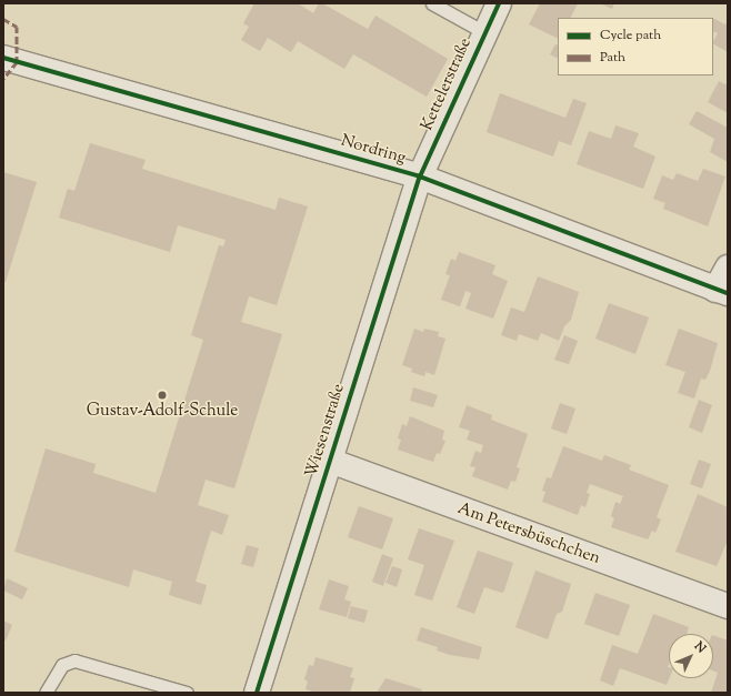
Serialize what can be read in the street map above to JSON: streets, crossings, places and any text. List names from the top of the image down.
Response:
{
  "streets": {
    "street": [
      "Kettelerstraße",
      "Nordring",
      "Wiesenstraße",
      "Am Petersbüschchen"
    ]
  },
  "crossings": [
    ["Kettelerstraße", "Nordring"],
    ["Kettelerstraße", "Wiesenstraße"],
    ["Nordring", "Wiesenstraße"],
    ["Wiesenstraße", "Am Petersbüschchen"]
  ],
  "places": ["Gustav-Adolf-Schule"],
  "legend": ["Cycle path", "Path"],
  "north": "top right"
}
